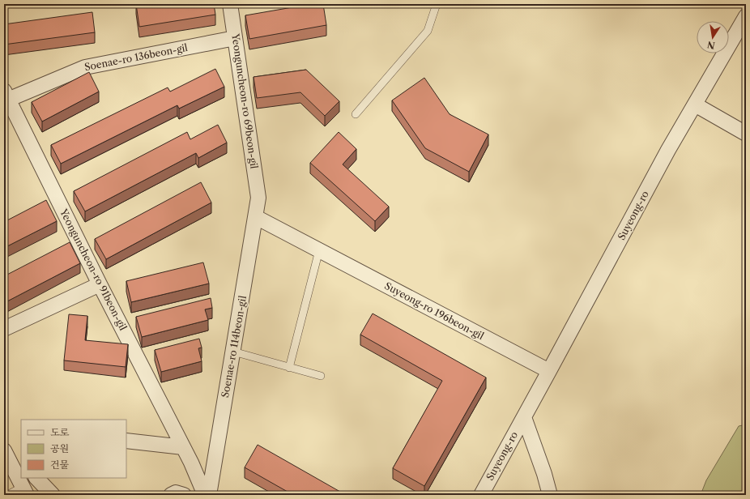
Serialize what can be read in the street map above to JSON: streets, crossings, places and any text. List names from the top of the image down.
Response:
{
  "streets": {
    "street": [
      "Soenae-ro 136beon-gil",
      "Yeonguncheon-ro 69beon-gil",
      "Suyeong-ro",
      "Yeonguncheon-ro 91beon-gil",
      "Suyeong-ro 196beon-gil",
      "Soenae-ro 114beon-gil"
    ]
  },
  "crossings": [
    ["Soenae-ro 136beon-gil", "Yeonguncheon-ro 69beon-gil"],
    ["Soenae-ro 136beon-gil", "Yeonguncheon-ro 91beon-gil"],
    ["Yeonguncheon-ro 69beon-gil", "Soenae-ro 114beon-gil"],
    ["Suyeong-ro", "Suyeong-ro 196beon-gil"],
    ["Suyeong-ro 196beon-gil", "Soenae-ro 114beon-gil"]
  ],
  "legend": ["도로", "공원", "건물"],
  "north": "bottom"
}
